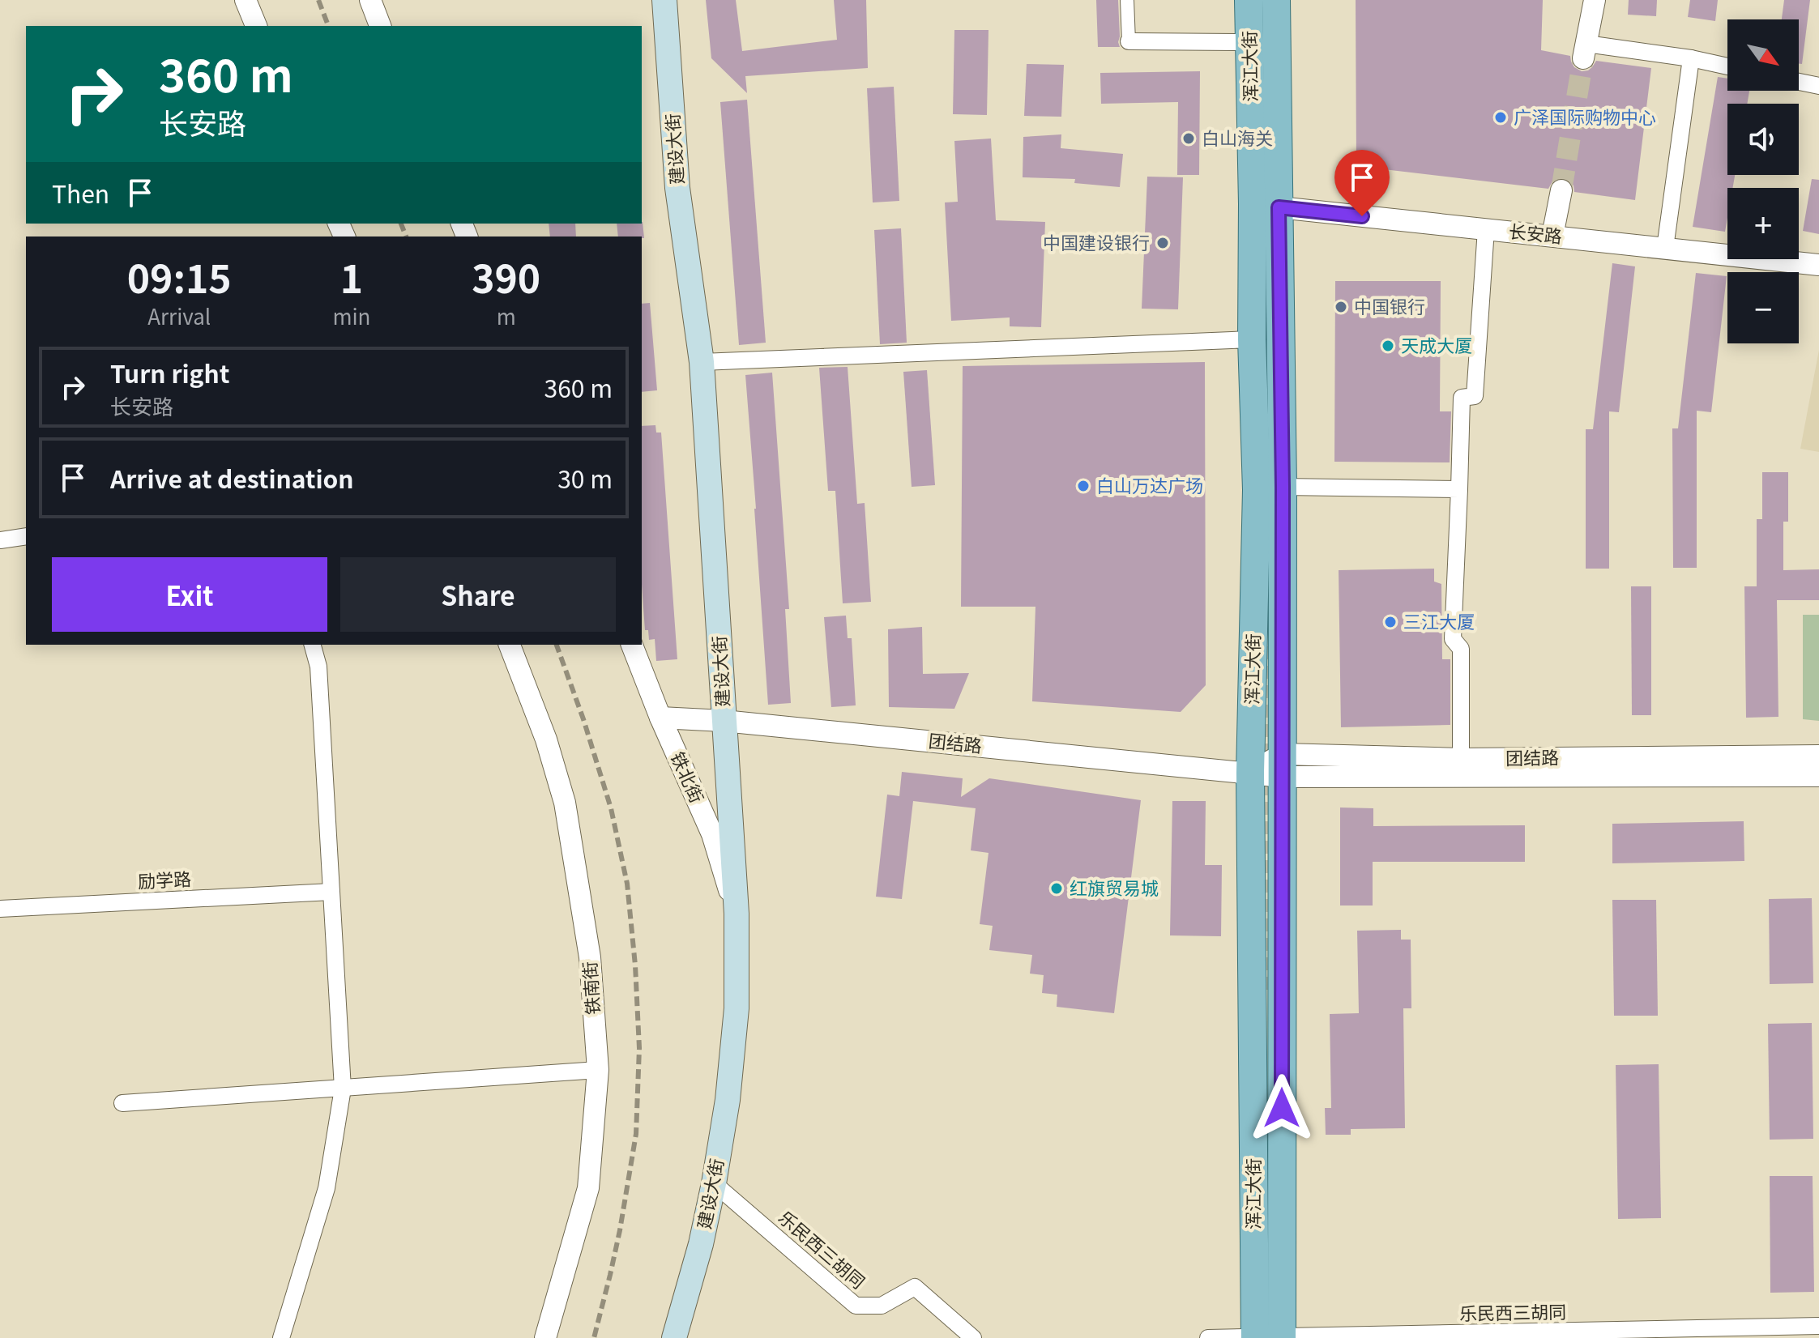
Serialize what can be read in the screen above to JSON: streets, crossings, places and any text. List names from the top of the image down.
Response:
{
  "streets": {
    "main road": ["浑江大街", "建设大街"],
    "street": [
      "长安路",
      "团结路",
      "铁北街",
      "励学路",
      "铁南街",
      "乐民西三胡同"
    ]
  },
  "crossings": [
    ["浑江大街", "长安路"],
    ["浑江大街", "团结路"],
    ["浑江大街", "乐民西三胡同"],
    ["建设大街", "团结路"],
    ["建设大街", "铁北街"],
    ["建设大街", "乐民西三胡同"],
    ["团结路", "铁北街"]
  ],
  "places": [
    "广泽国际购物中心",
    "白山海关",
    "中国建设银行",
    "中国银行",
    "天成大厦",
    "白山万达广场",
    "三江大厦",
    "红旗贸易城"
  ],
  "north": "bottom right",
  "page": {
    "map_buttons": ["+", "−"],
    "turn": ["360 m", "长安路"],
    "then": "Then",
    "eta": [
      "09:15",
      "Arrival",
      "1",
      "min",
      "390",
      "m"
    ],
    "list": [
      {
        "name": "Turn right",
        "note": "长安路",
        "value": "360 m"
      },
      {
        "name": "Arrive at destination",
        "value": "30 m"
      }
    ],
    "buttons": ["Exit", "Share"]
  }
}
